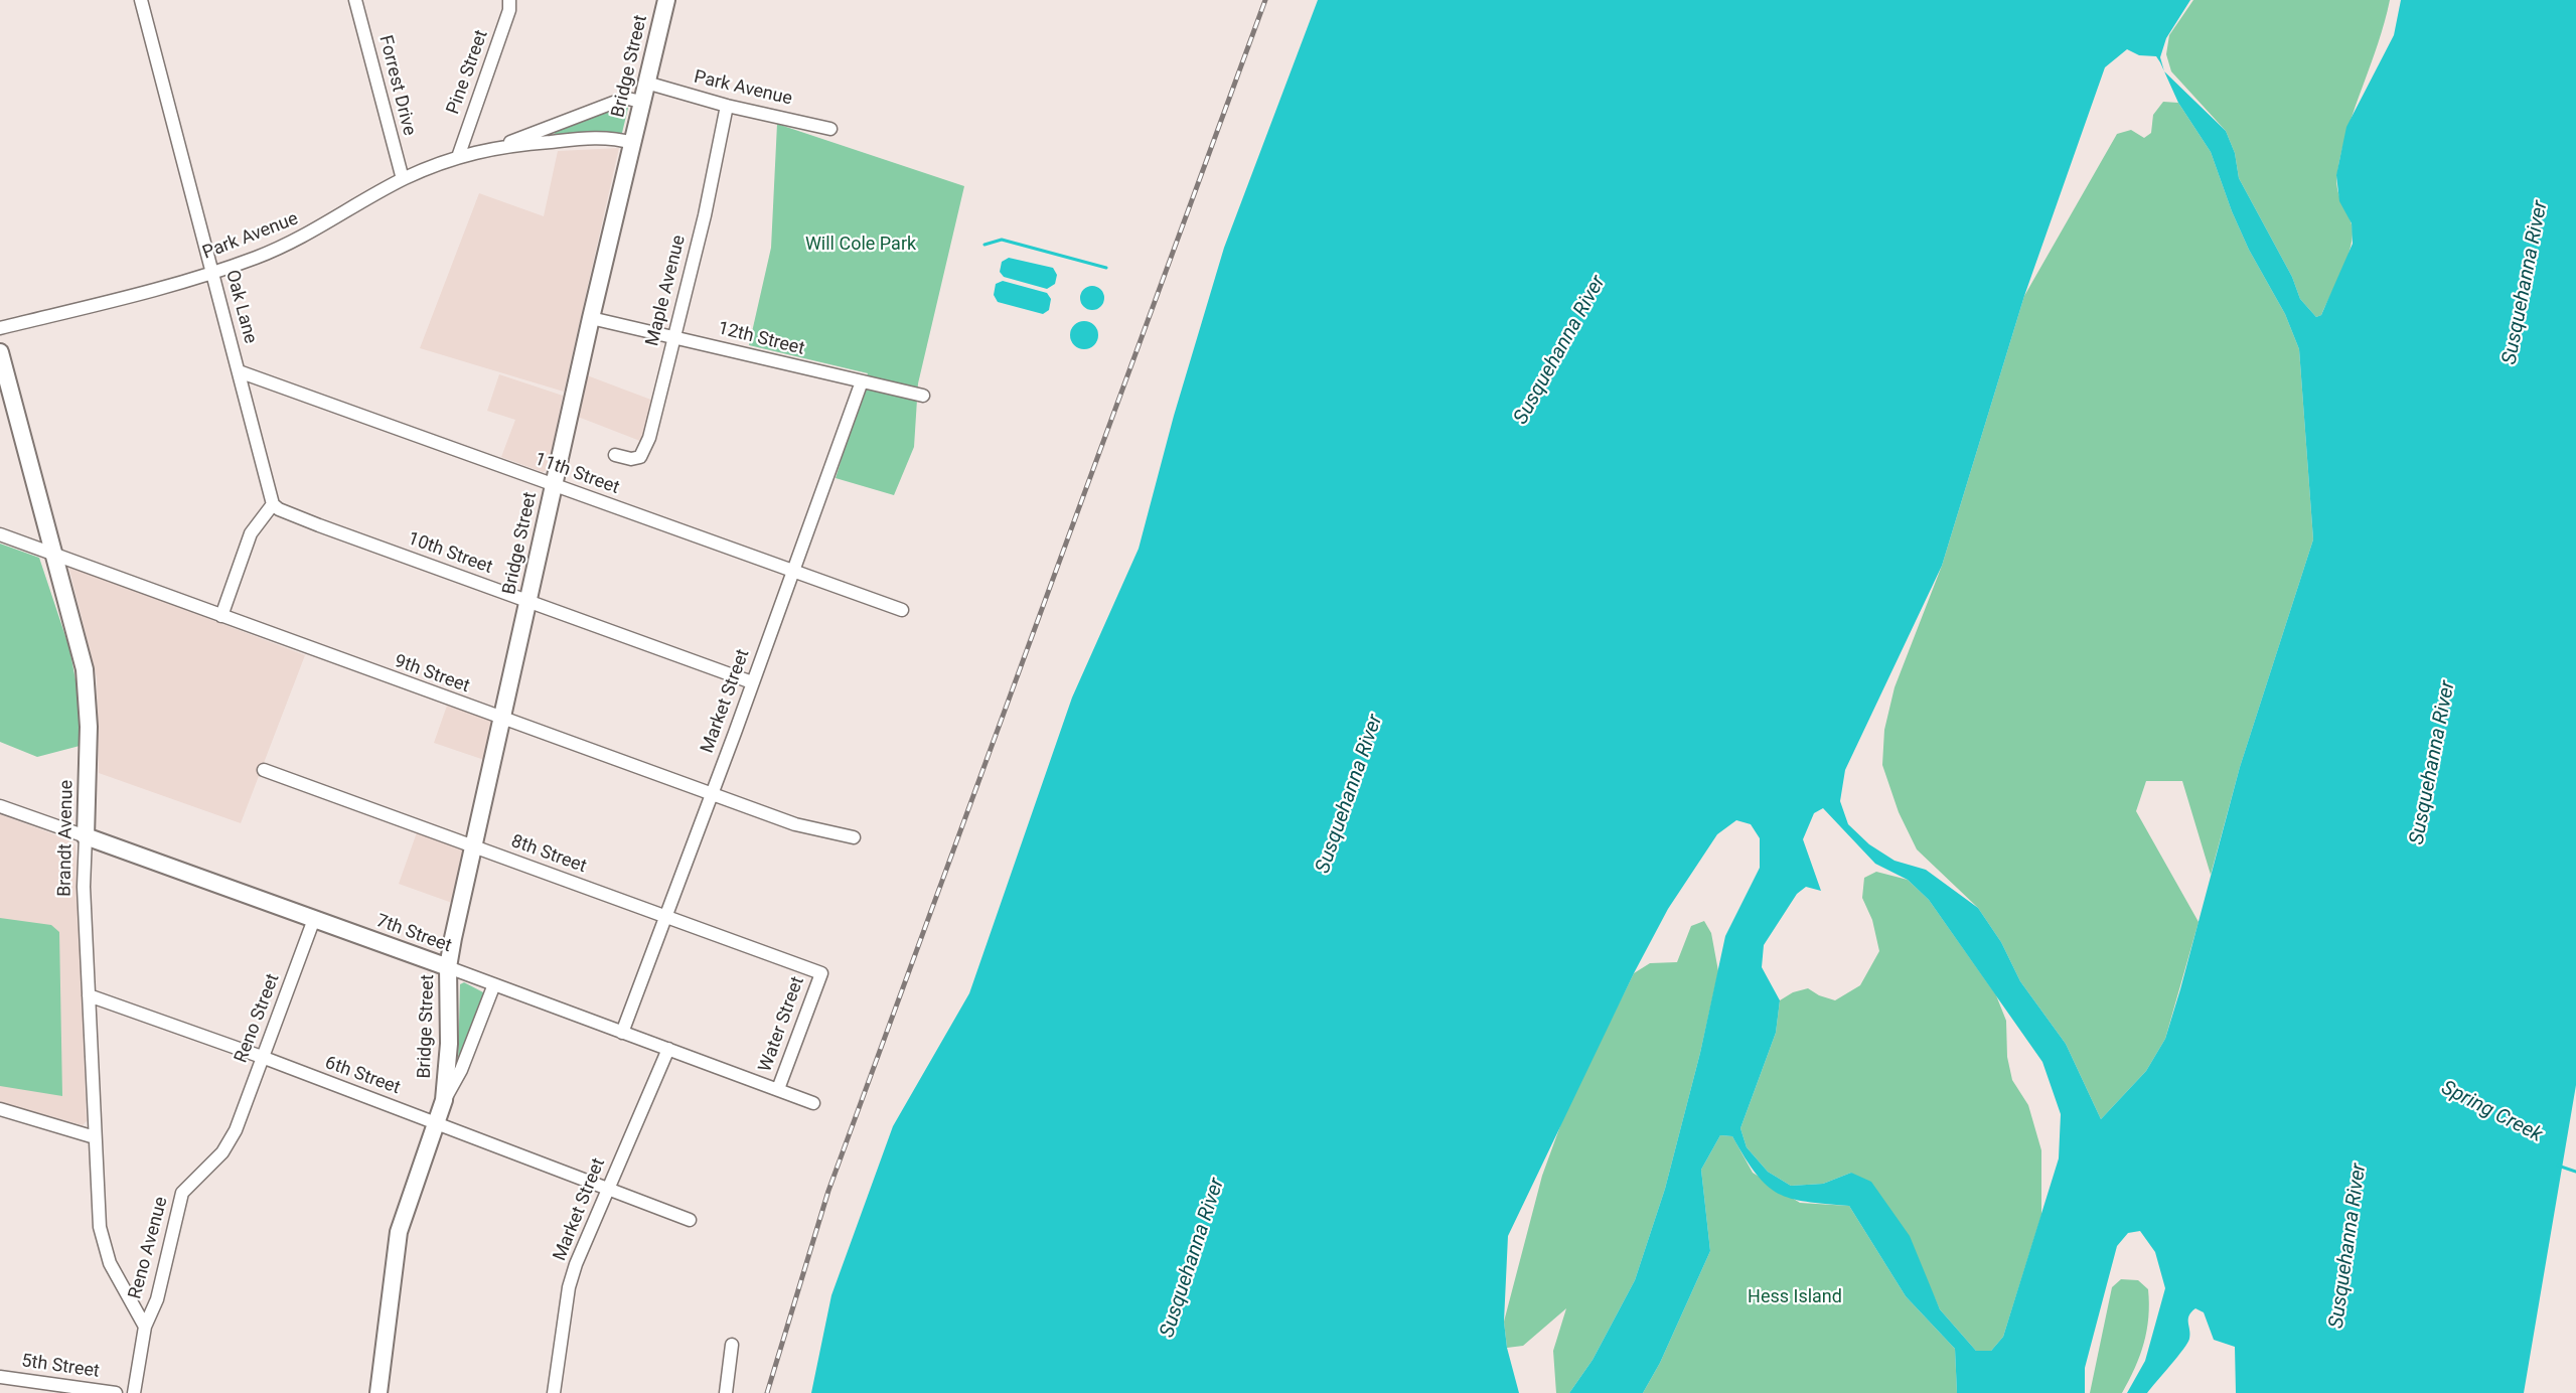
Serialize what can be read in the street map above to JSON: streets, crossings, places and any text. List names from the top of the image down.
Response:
{
  "streets": {
    "main road": ["Bridge Street", "Brandt Avenue", "7th Street"],
    "street": [
      "Pine Street",
      "Forrest Drive",
      "Park Avenue",
      "Maple Avenue",
      "Oak Lane",
      "12th Street",
      "11th Street",
      "10th Street",
      "9th Street",
      "Market Street",
      "8th Street",
      "Reno Street",
      "Water Street",
      "6th Street",
      "Reno Avenue",
      "5th Street"
    ]
  },
  "crossings": [
    ["Bridge Street", "Park Avenue"],
    ["Bridge Street", "12th Street"],
    ["Bridge Street", "11th Street"],
    ["Bridge Street", "10th Street"],
    ["Bridge Street", "9th Street"],
    ["Bridge Street", "8th Street"],
    ["Bridge Street", "7th Street"],
    ["Bridge Street", "6th Street"],
    ["Pine Street", "Park Avenue"],
    ["Forrest Drive", "Park Avenue"],
    ["Park Avenue", "Maple Avenue"],
    ["Park Avenue", "Oak Lane"],
    ["Maple Avenue", "12th Street"],
    ["Oak Lane", "11th Street"],
    ["Oak Lane", "10th Street"],
    ["12th Street", "Market Street"],
    ["11th Street", "Market Street"],
    ["10th Street", "Market Street"],
    ["9th Street", "Market Street"],
    ["9th Street", "Brandt Avenue"],
    ["Market Street", "8th Street"],
    ["Market Street", "7th Street"],
    ["Market Street", "6th Street"],
    ["Brandt Avenue", "7th Street"],
    ["Brandt Avenue", "6th Street"],
    ["Brandt Avenue", "Reno Avenue"],
    ["8th Street", "Water Street"],
    ["7th Street", "Reno Street"],
    ["7th Street", "Water Street"],
    ["Reno Street", "6th Street"],
    ["Reno Street", "Reno Avenue"]
  ],
  "water": ["Susquehanna River", "Spring Creek"],
  "parks": ["Will Cole Park", "Hess Island"]
}
